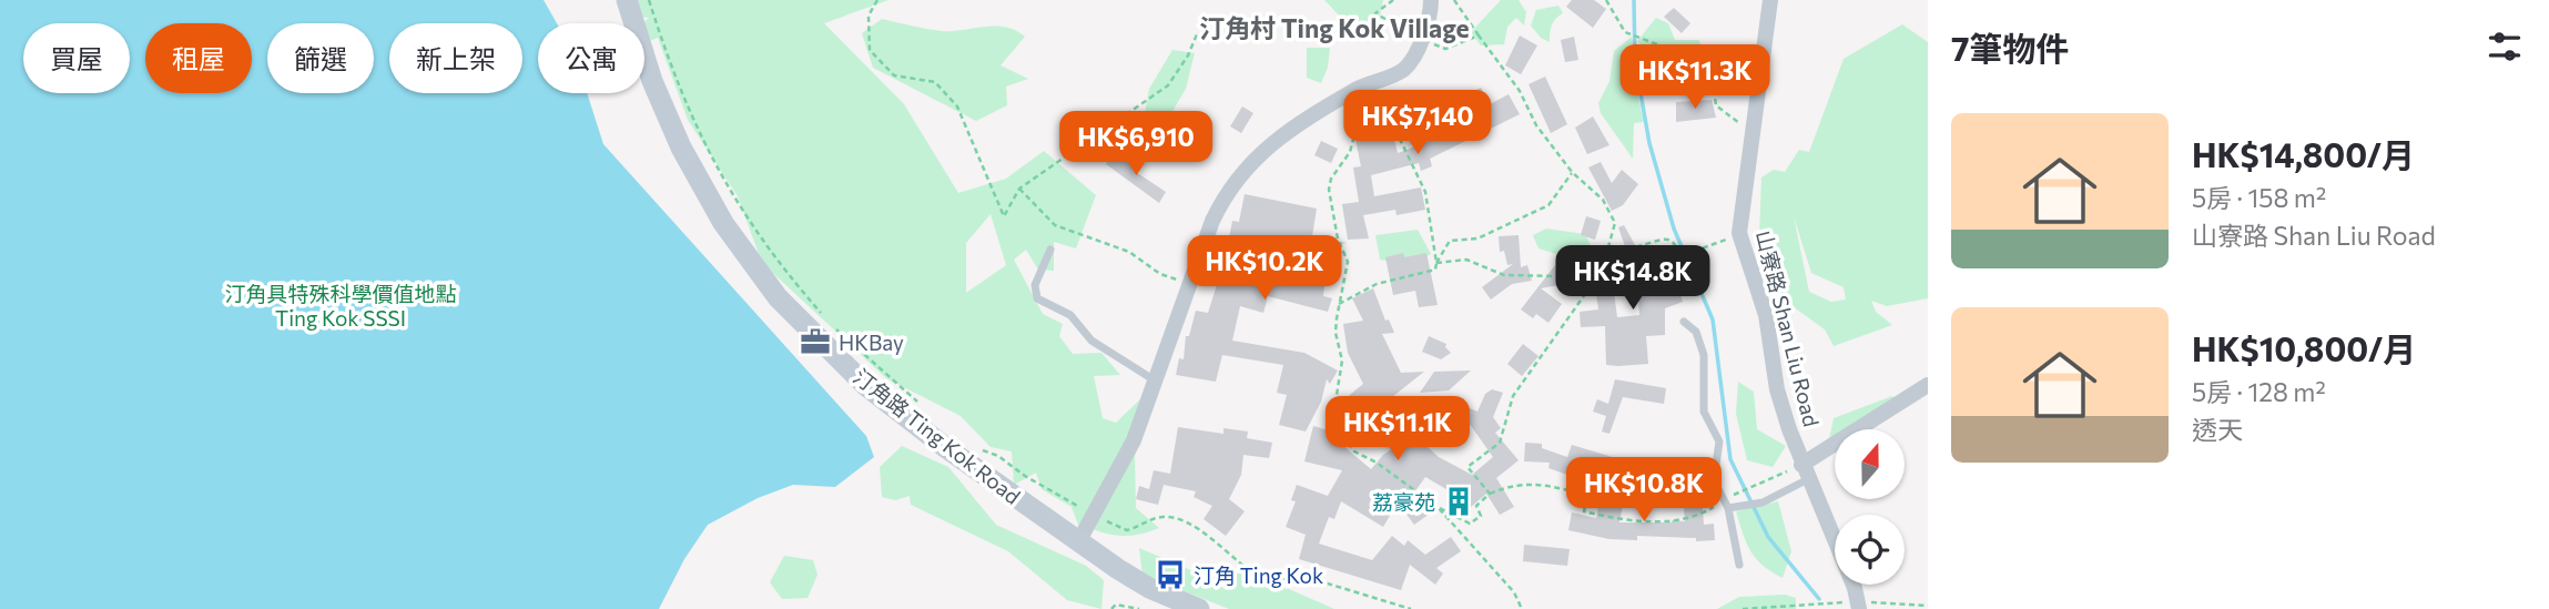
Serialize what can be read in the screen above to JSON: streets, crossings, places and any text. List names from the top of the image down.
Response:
{
  "streets": {
    "main road": ["汀角路 Ting Kok Road"],
    "street": ["山寮路 Shan Liu Road"]
  },
  "districts": ["汀角村 Ting Kok Village"],
  "parks": ["汀角具特殊科學價值地點 Ting Kok SSSI"],
  "places": {
    "office": ["HKBay"],
    "building": ["荔豪苑"],
    "bus stop": ["汀角 Ting Kok"]
  },
  "north": "top",
  "page": {
    "heading": "7筆物件",
    "chip": [
      "買屋",
      "租屋",
      "篩選",
      "新上架",
      "公寓"
    ],
    "price": [
      "HK$11.3K",
      "HK$7,140",
      "HK$6,910",
      "HK$10.2K",
      "HK$14.8K",
      "HK$11.1K",
      "HK$10.8K"
    ],
    "list": [
      {
        "name": "HK$14,800/月",
        "note": "5房 · 158 m² · 山寮路 Shan Liu Road"
      },
      {
        "name": "HK$10,800/月",
        "note": "5房 · 128 m² · 透天"
      }
    ]
  }
}
